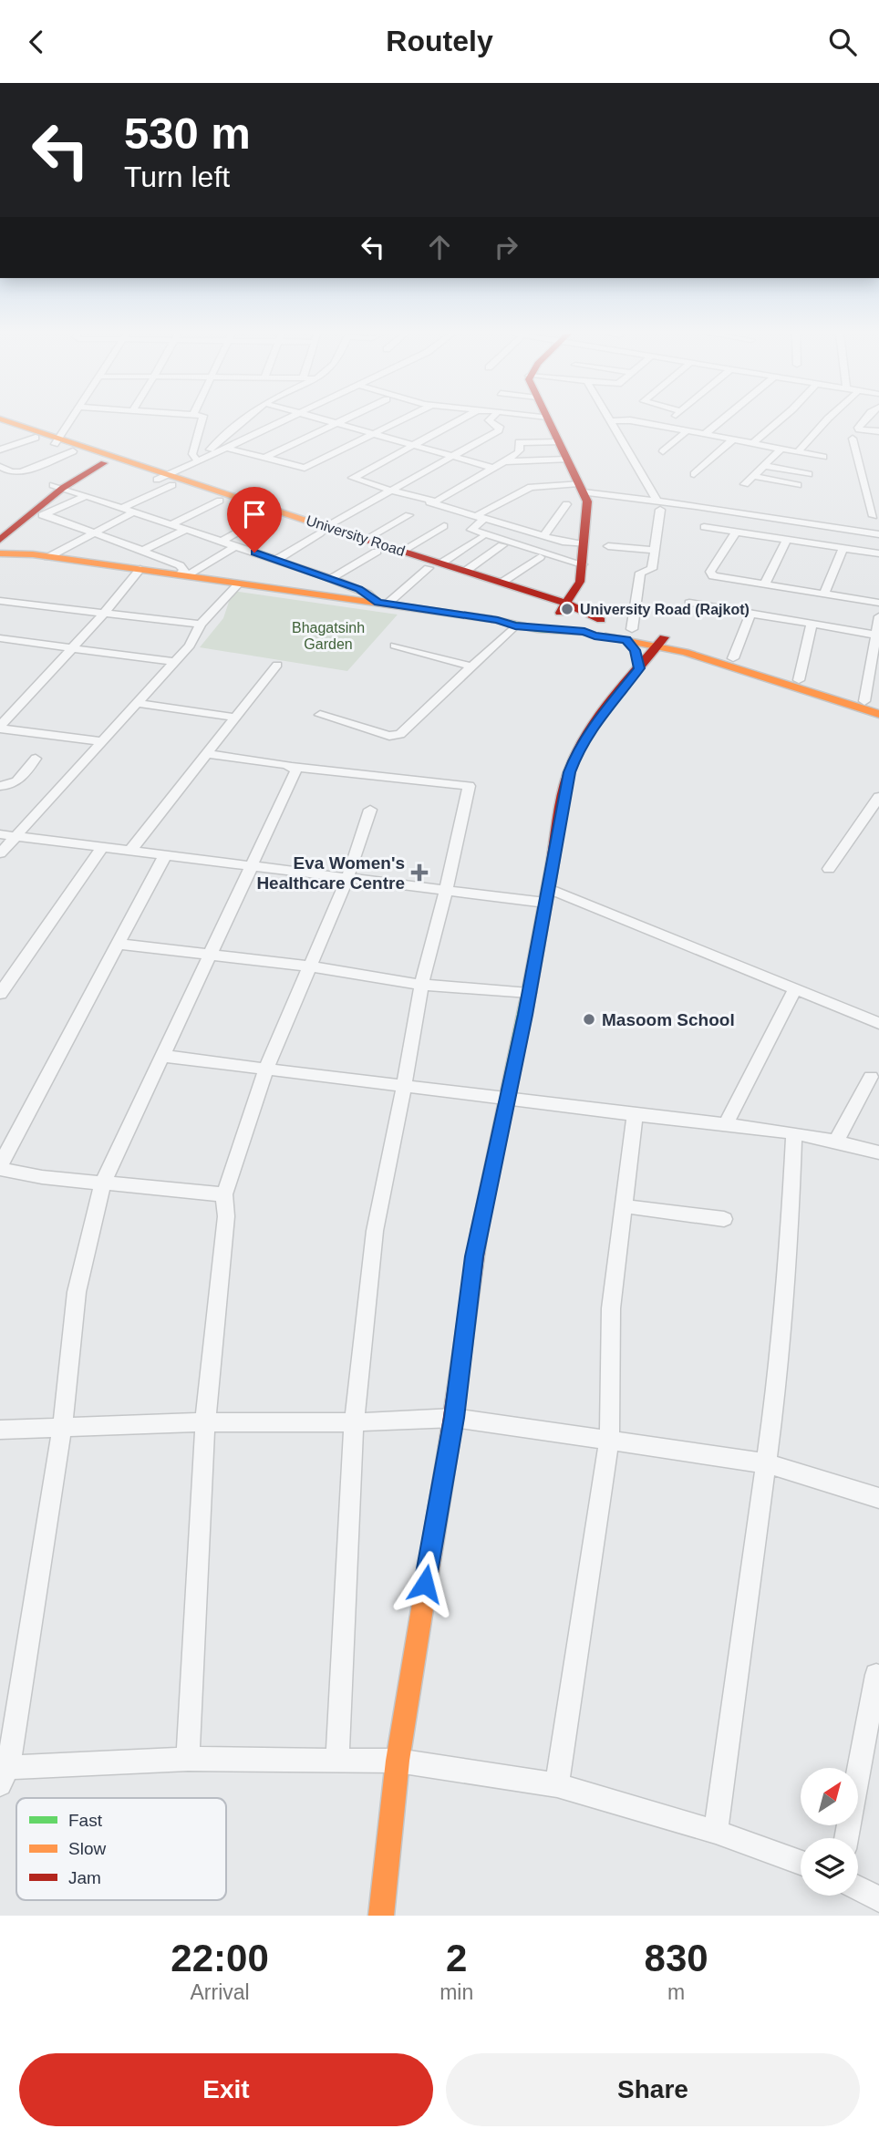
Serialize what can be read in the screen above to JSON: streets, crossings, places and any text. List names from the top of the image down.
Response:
{
  "streets": {
    "street": ["University Road"]
  },
  "parks": ["Bhagatsinh Garden"],
  "places": {
    "other": ["University Road (Rajkot)", "Masoom School"],
    "health": ["Eva Women's Healthcare Centre"]
  },
  "legend": ["Fast", "Slow", "Jam"],
  "north": "top right",
  "page": {
    "header": "Routely",
    "turn": ["530 m", "Turn left"],
    "eta": [
      "22:00",
      "Arrival",
      "2",
      "min",
      "830",
      "m"
    ],
    "buttons": ["Exit", "Share"]
  }
}
